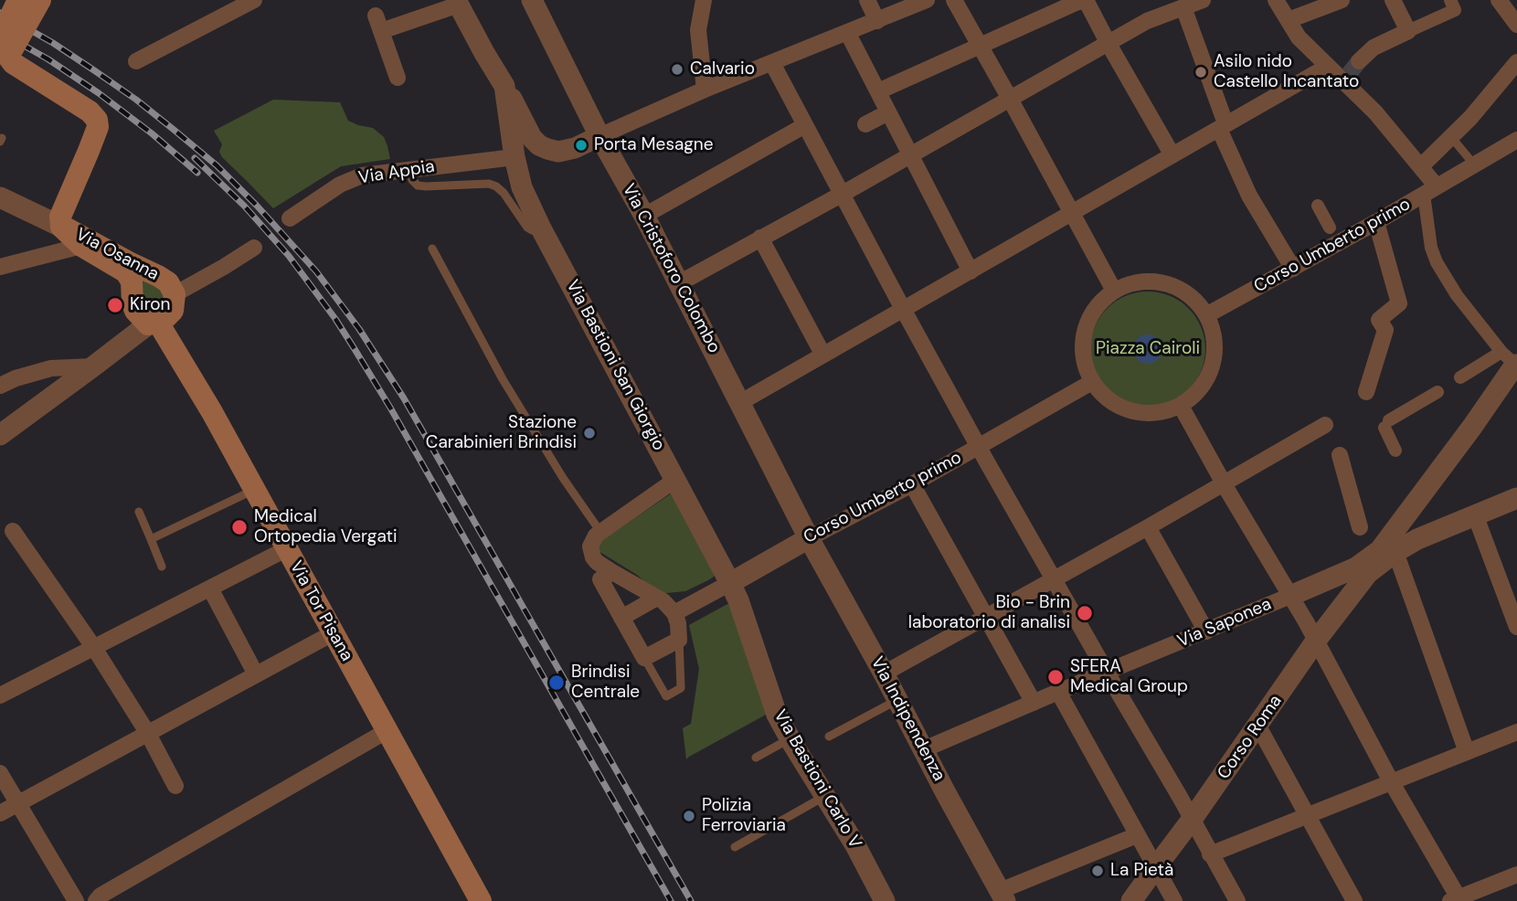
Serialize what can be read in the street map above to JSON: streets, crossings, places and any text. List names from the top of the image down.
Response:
{
  "streets": {
    "main road": ["Via Osanna", "Via Tor Pisana"],
    "street": [
      "Via Appia",
      "Corso Umberto primo",
      "Via Cristoforo Colombo",
      "Via Bastioni San Giorgio",
      "Via Saponea",
      "Via Indipendenza",
      "Corso Roma",
      "Via Bastioni Carlo V"
    ]
  },
  "crossings": [
    ["Via Appia", "Via Bastioni San Giorgio"],
    ["Corso Umberto primo", "Via Cristoforo Colombo"],
    ["Corso Umberto primo", "Via Bastioni San Giorgio"],
    ["Corso Umberto primo", "Via Indipendenza"],
    ["Corso Umberto primo", "Via Bastioni Carlo V"],
    ["Via Osanna", "Via Tor Pisana"],
    ["Via Cristoforo Colombo", "Via Indipendenza"],
    ["Via Bastioni San Giorgio", "Via Bastioni Carlo V"],
    ["Via Saponea", "Via Indipendenza"],
    ["Via Saponea", "Corso Roma"]
  ],
  "parks": ["Piazza Cairoli"],
  "places": [
    "Calvario",
    "Asilo nido Castello Incantato",
    "Porta Mesagne",
    "Kiron",
    "Stazione Carabinieri Brindisi",
    "Medical Ortopedia Vergati",
    "Bio - Brin laboratorio di analisi",
    "SFERA Medical Group",
    "Brindisi Centrale",
    "Polizia Ferroviaria",
    "La Pietà"
  ]
}
